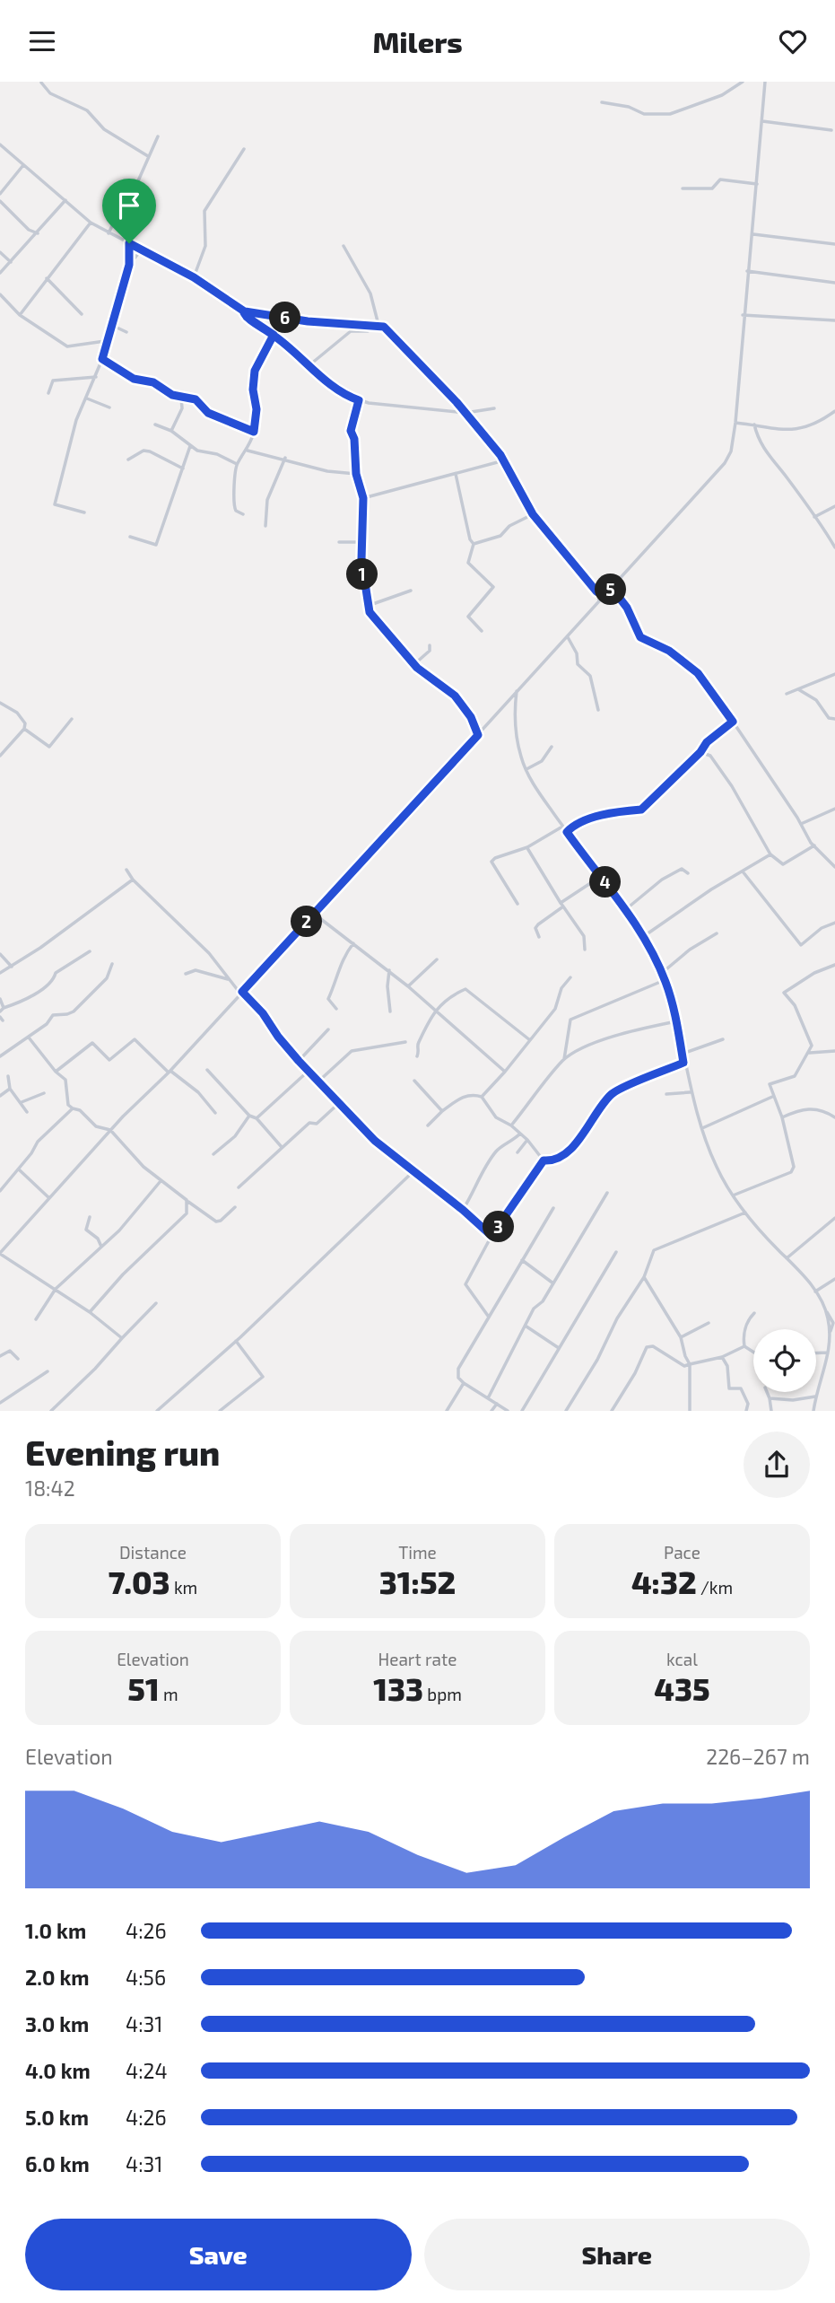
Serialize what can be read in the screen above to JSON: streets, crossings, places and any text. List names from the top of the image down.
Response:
{
  "page": {
    "header": "Milers",
    "pins": [
      "6",
      "1",
      "5",
      "4",
      "2",
      "3"
    ],
    "heading": ["Evening run", "18:42"],
    "stats": [
      ["Distance", "7.03 km"],
      ["Time", "31:52"],
      ["Pace", "4:32 /km"],
      ["Elevation", "51 m"],
      ["Heart rate", "133 bpm"],
      ["kcal", "435"]
    ],
    "chart": ["Elevation", "226–267 m"],
    "list": [
      {
        "name": "1.0 km",
        "note": "4:26"
      },
      {
        "name": "2.0 km",
        "note": "4:56"
      },
      {
        "name": "3.0 km",
        "note": "4:31"
      },
      {
        "name": "4.0 km",
        "note": "4:24"
      },
      {
        "name": "5.0 km",
        "note": "4:26"
      },
      {
        "name": "6.0 km",
        "note": "4:31"
      }
    ],
    "buttons": ["Save", "Share"]
  }
}
